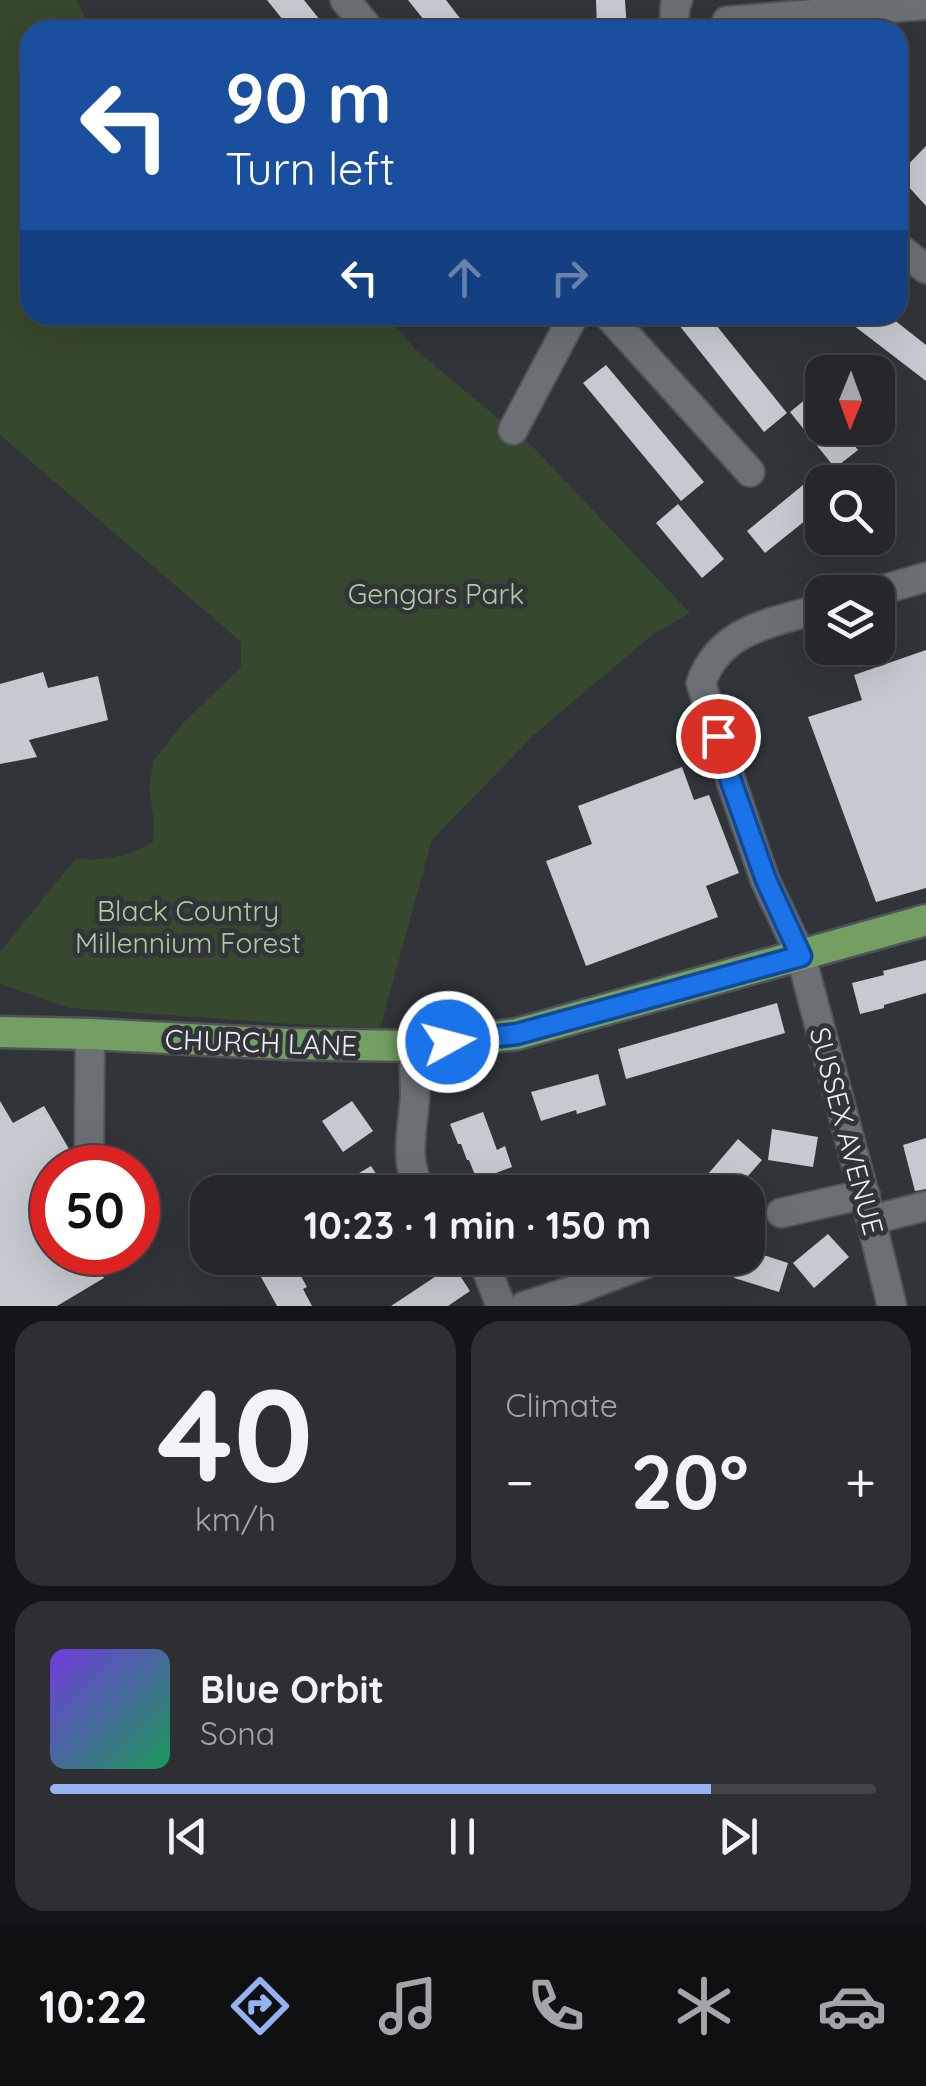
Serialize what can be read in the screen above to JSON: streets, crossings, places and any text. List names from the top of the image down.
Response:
{
  "streets": {
    "main road": ["CHURCH LANE"],
    "street": ["SUSSEX AVENUE"]
  },
  "crossings": [
    ["CHURCH LANE", "SUSSEX AVENUE"]
  ],
  "parks": ["Gengars Park", "Black Country Millennium Forest"],
  "north": "bottom",
  "page": {
    "turn": ["90 m", "Turn left"],
    "limit": "50",
    "trip": "10:23 · 1 min · 150 m",
    "tile": [
      ["40", "km/h"],
      "Climate"
    ],
    "heat": ["−", "20°", "+"],
    "song": ["Blue Orbit", "Sona"],
    "tabs": "10:22"
  }
}
